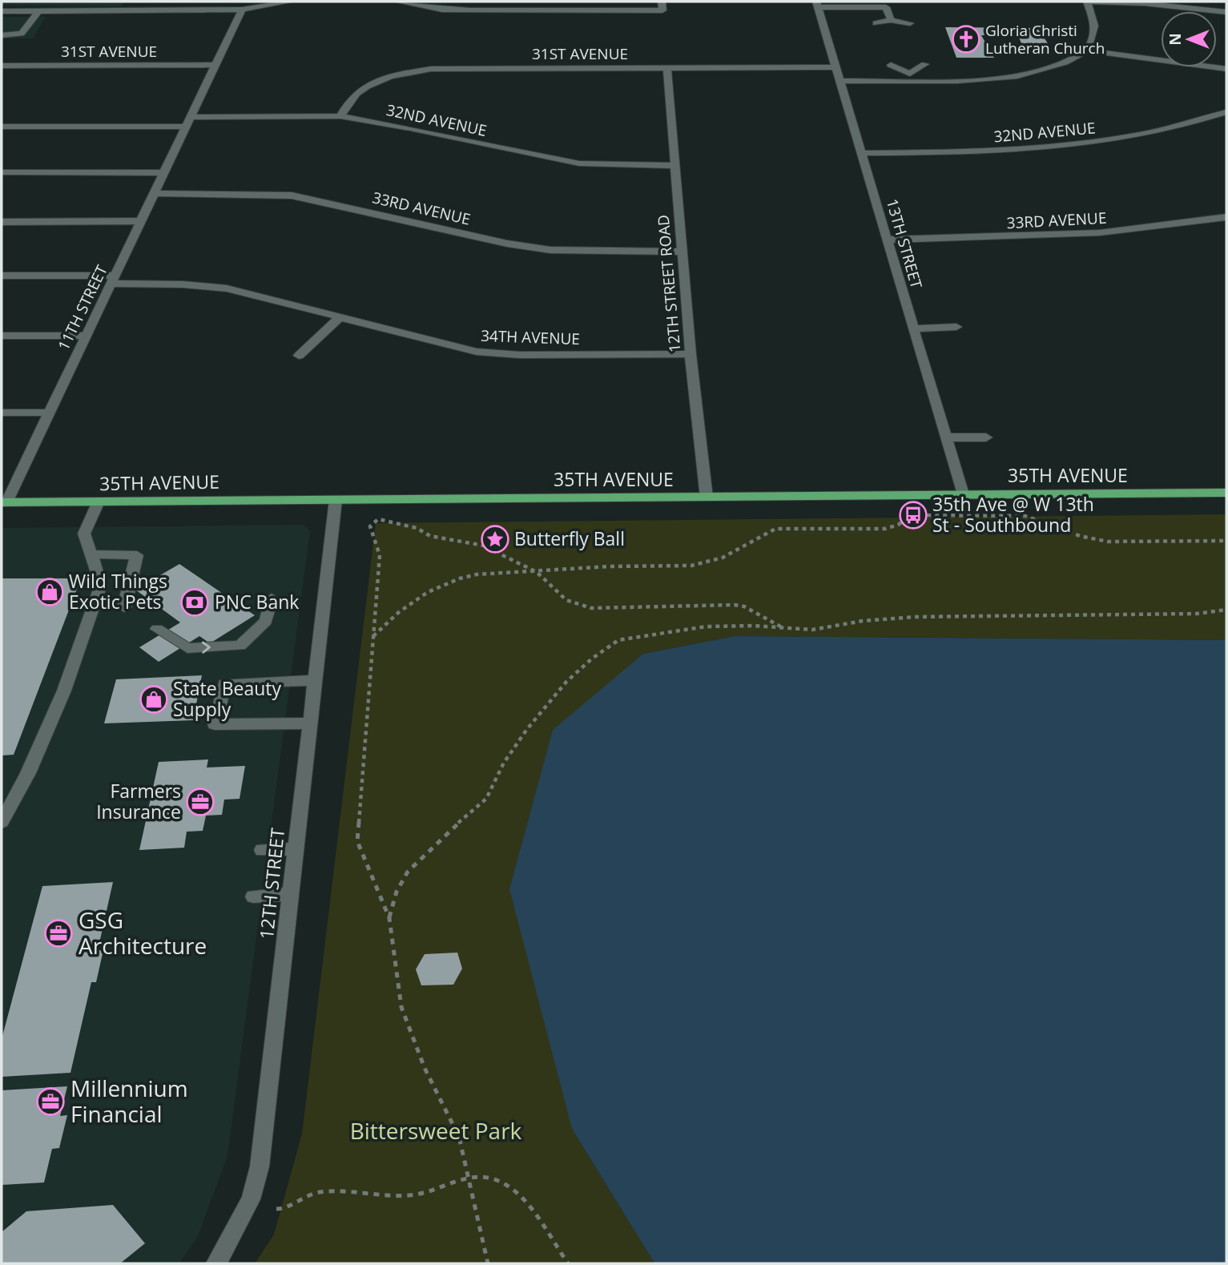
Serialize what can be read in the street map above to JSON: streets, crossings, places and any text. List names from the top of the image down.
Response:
{
  "streets": {
    "main road": ["35TH AVENUE"],
    "street": [
      "31ST AVENUE",
      "32ND AVENUE",
      "33RD AVENUE",
      "13TH STREET",
      "12TH STREET ROAD",
      "11TH STREET",
      "34TH AVENUE",
      "12TH STREET"
    ]
  },
  "crossings": [
    ["31ST AVENUE", "32ND AVENUE"],
    ["31ST AVENUE", "13TH STREET"],
    ["31ST AVENUE", "12TH STREET ROAD"],
    ["31ST AVENUE", "11TH STREET"],
    ["32ND AVENUE", "13TH STREET"],
    ["32ND AVENUE", "12TH STREET ROAD"],
    ["32ND AVENUE", "11TH STREET"],
    ["33RD AVENUE", "13TH STREET"],
    ["33RD AVENUE", "12TH STREET ROAD"],
    ["33RD AVENUE", "11TH STREET"],
    ["13TH STREET", "35TH AVENUE"],
    ["12TH STREET ROAD", "34TH AVENUE"],
    ["12TH STREET ROAD", "35TH AVENUE"],
    ["11TH STREET", "34TH AVENUE"],
    ["11TH STREET", "35TH AVENUE"],
    ["35TH AVENUE", "12TH STREET"]
  ],
  "parks": ["Bittersweet Park"],
  "places": {
    "church": ["Gloria Christi Lutheran Church"],
    "bus stop": ["35th Ave @ W 13th St - Southbound"],
    "place": ["Butterfly Ball"],
    "shop": ["Wild Things Exotic Pets", "State Beauty Supply"],
    "bank": ["PNC Bank"],
    "office": ["Farmers Insurance", "GSG Architecture", "Millennium Financial"]
  },
  "north": "left"
}
